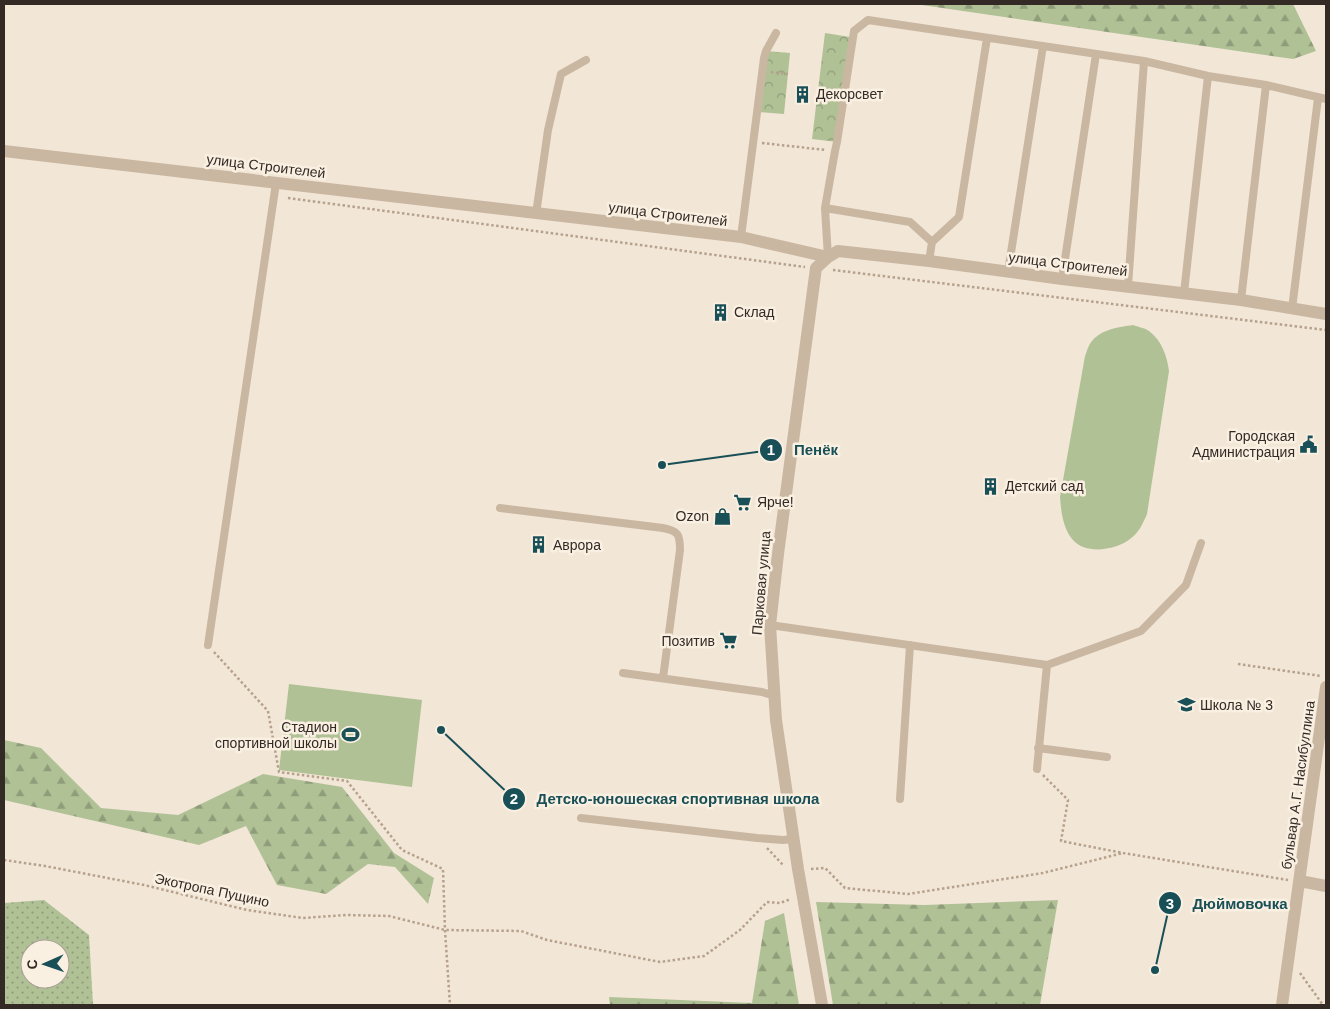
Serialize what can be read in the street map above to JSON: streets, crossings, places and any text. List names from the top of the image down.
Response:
{
  "streets": {
    "street": ["улица Строителей", "Парковая улица", "бульвар А.Г. Насибуллина"],
    "path": ["Экотропа Пущино"]
  },
  "crossings": [
    ["улица Строителей", "Парковая улица"]
  ],
  "places": {
    "building": [
      "Декорсвет",
      "Склад",
      "Детский сад",
      "Аврора"
    ],
    "public building": ["Городская Администрация"],
    "other": ["Пенёк", "Детско-юношеская спортивная школа", "Дюймовочка"],
    "supermarket": ["Ярче!", "Позитив"],
    "shop": ["Ozon"],
    "school or university": ["Школа № 3"],
    "sports": ["Стадион спортивной школы"]
  },
  "north": "left"
}
